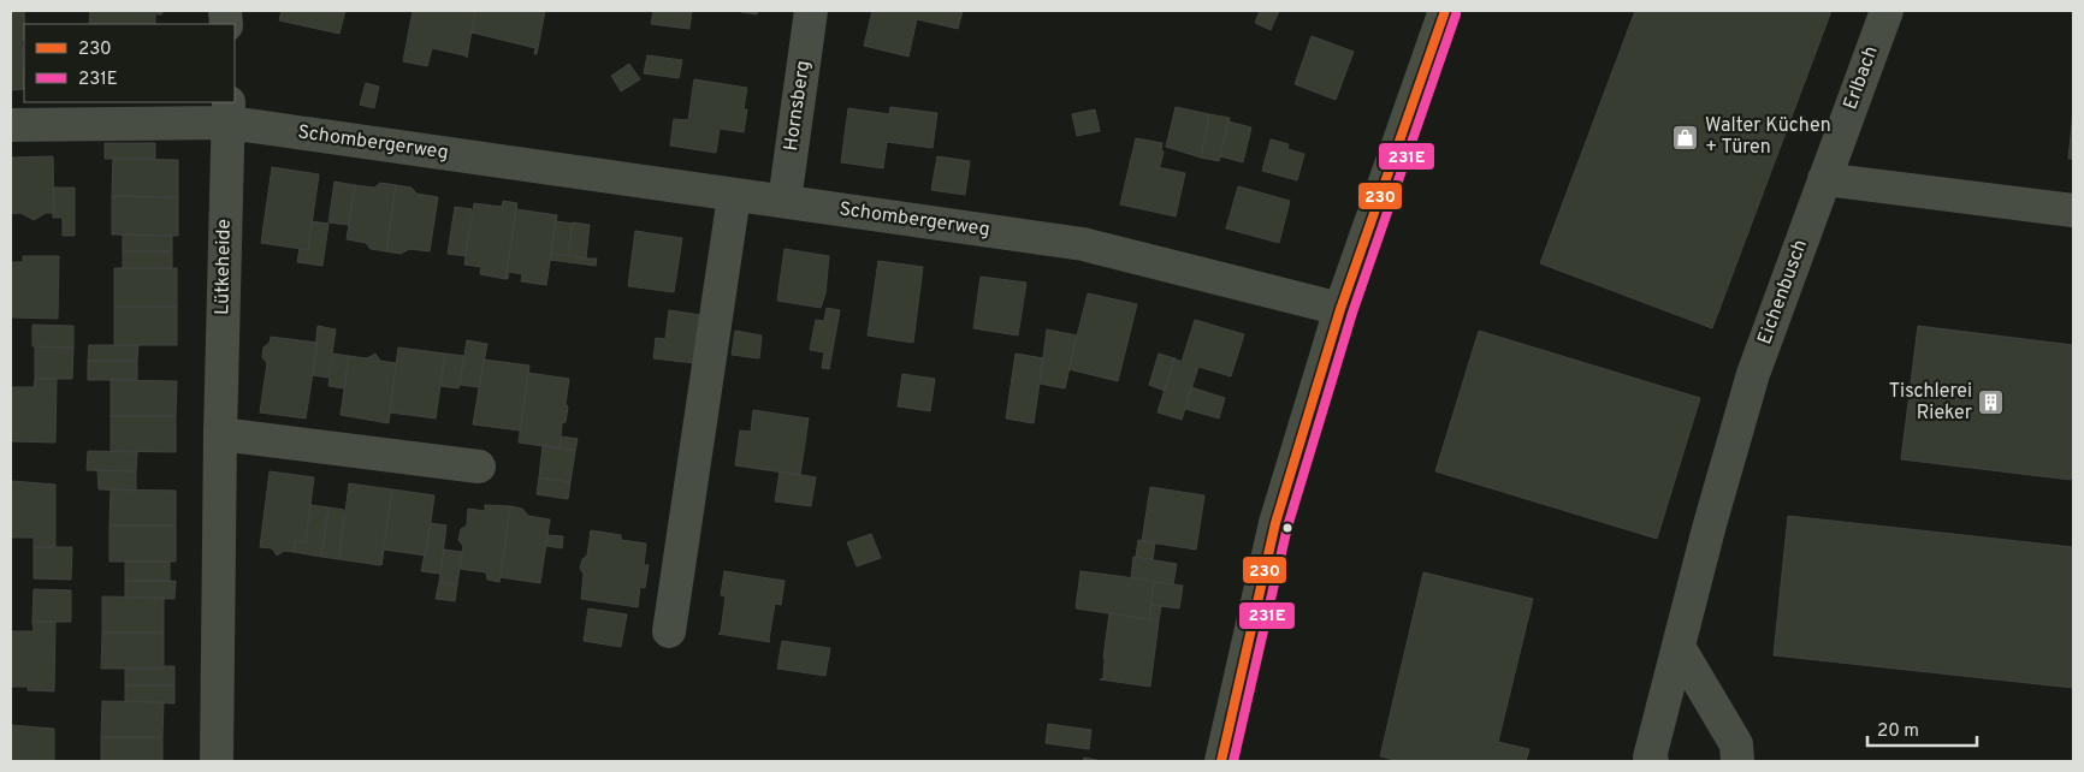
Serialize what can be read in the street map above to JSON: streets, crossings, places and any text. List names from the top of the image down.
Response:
{
  "streets": {
    "street": [
      "Erlbach",
      "Hornsberg",
      "Schombergerweg",
      "Lütkeheide",
      "Eichenbusch"
    ]
  },
  "crossings": [
    ["Erlbach", "Eichenbusch"],
    ["Hornsberg", "Schombergerweg"],
    ["Schombergerweg", "Lütkeheide"]
  ],
  "places": {
    "shop": ["Walter Küchen + Türen"],
    "building": ["Tischlerei Rieker"]
  },
  "lines": ["transit line 230", "transit line 231E"],
  "legend": ["230", "231E"],
  "scale_bar": "20 m"
}
